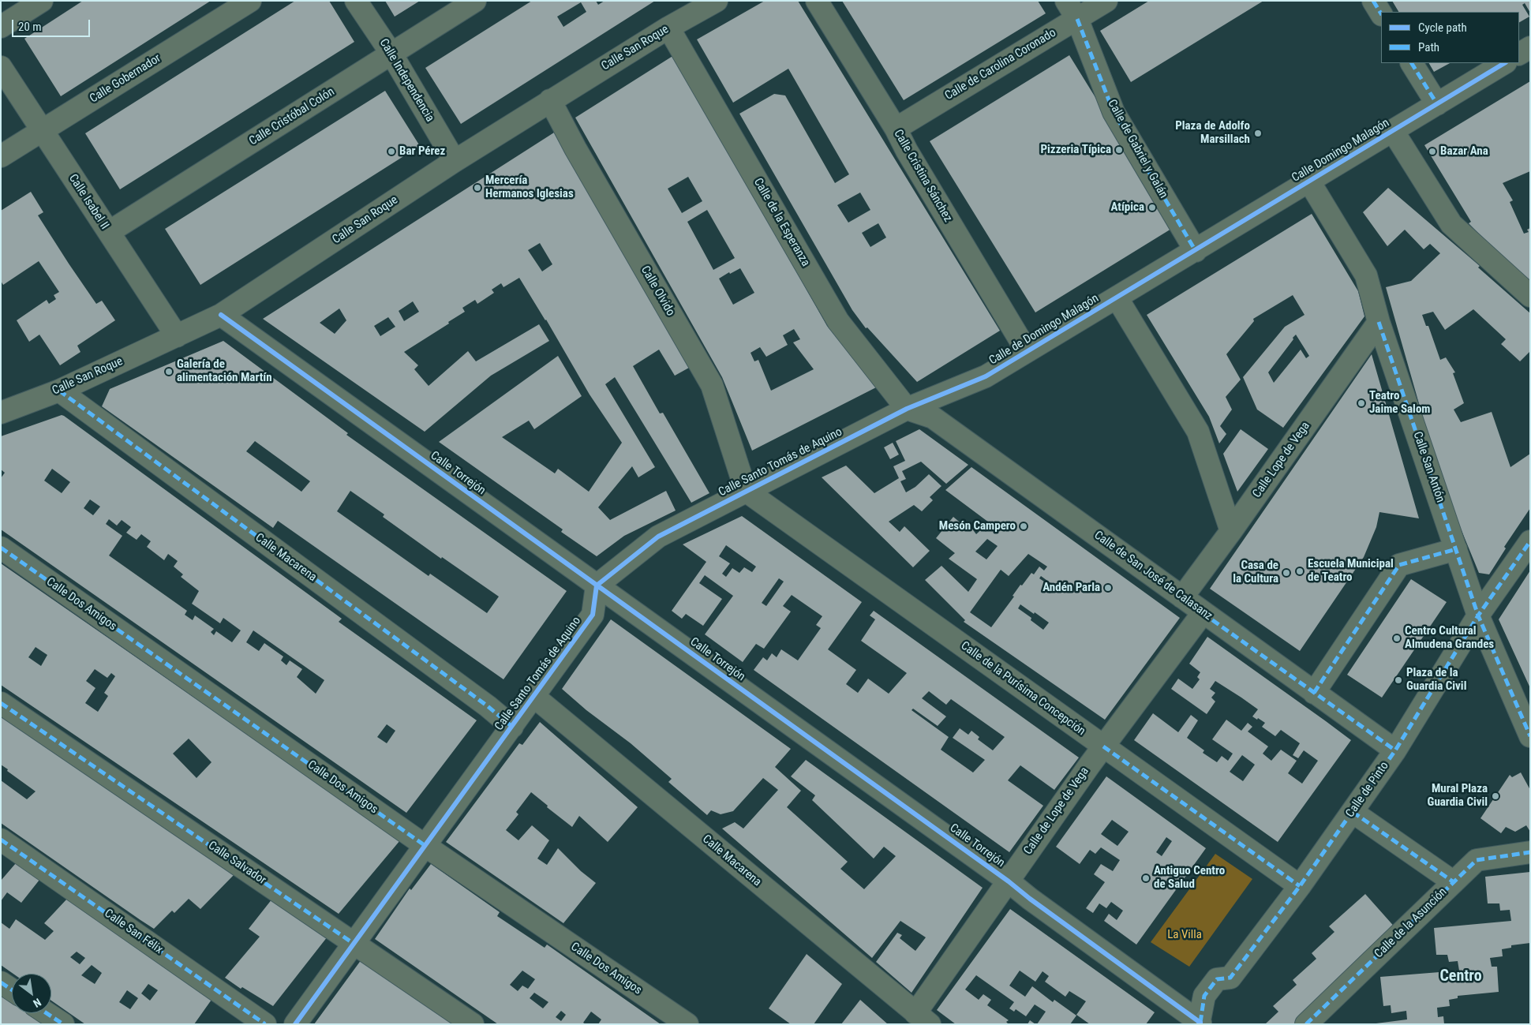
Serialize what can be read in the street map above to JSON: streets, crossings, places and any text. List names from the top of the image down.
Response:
{
  "streets": {
    "street": [
      "Calle San Roque",
      "Calle de Carolina Coronado",
      "Calle Gobernador",
      "Calle Independencia",
      "Calle Cristóbal Colón",
      "Calle de Gabriel y Galán",
      "Calle Domingo Malagón",
      "Calle Cristina Sánchez",
      "Calle Isabel II",
      "Calle de la Esperanza",
      "Calle Olvido",
      "Calle de Domingo Malagón",
      "Calle Lope de Vega",
      "Calle Santo Tomás de Aquino",
      "Calle San Antón",
      "Calle Torrejón",
      "Calle Macarena",
      "Calle de San José de Calasanz",
      "Calle Dos Amigos",
      "Calle de la Purísima Concepción",
      "Calle de Pinto",
      "Calle de Lope de Vega",
      "Calle Salvador",
      "Calle de la Asunción",
      "Calle San Félix"
    ]
  },
  "crossings": [
    ["Calle San Roque", "Calle Independencia"],
    ["Calle San Roque", "Calle Isabel II"],
    ["Calle San Roque", "Calle de la Esperanza"],
    ["Calle San Roque", "Calle Olvido"],
    ["Calle San Roque", "Calle Torrejón"],
    ["Calle San Roque", "Calle Macarena"],
    ["Calle de Carolina Coronado", "Calle de Gabriel y Galán"],
    ["Calle de Carolina Coronado", "Calle Cristina Sánchez"],
    ["Calle Gobernador", "Calle Isabel II"],
    ["Calle Independencia", "Calle Cristóbal Colón"],
    ["Calle Cristóbal Colón", "Calle Isabel II"],
    ["Calle de Gabriel y Galán", "Calle Domingo Malagón"],
    ["Calle de Gabriel y Galán", "Calle de Domingo Malagón"],
    ["Calle Domingo Malagón", "Calle de Domingo Malagón"],
    ["Calle Domingo Malagón", "Calle San Antón"],
    ["Calle Cristina Sánchez", "Calle de Domingo Malagón"],
    ["Calle de la Esperanza", "Calle de Domingo Malagón"],
    ["Calle de la Esperanza", "Calle Santo Tomás de Aquino"],
    ["Calle de la Esperanza", "Calle de San José de Calasanz"],
    ["Calle Olvido", "Calle Santo Tomás de Aquino"],
    ["Calle Olvido", "Calle de la Purísima Concepción"],
    ["Calle de Domingo Malagón", "Calle Santo Tomás de Aquino"],
    ["Calle de Domingo Malagón", "Calle de San José de Calasanz"],
    ["Calle Lope de Vega", "Calle San Antón"],
    ["Calle Lope de Vega", "Calle de San José de Calasanz"],
    ["Calle Santo Tomás de Aquino", "Calle Torrejón"],
    ["Calle Santo Tomás de Aquino", "Calle Macarena"],
    ["Calle Santo Tomás de Aquino", "Calle de San José de Calasanz"],
    ["Calle Santo Tomás de Aquino", "Calle Dos Amigos"],
    ["Calle Santo Tomás de Aquino", "Calle de la Purísima Concepción"],
    ["Calle Santo Tomás de Aquino", "Calle Salvador"],
    ["Calle San Antón", "Calle de Pinto"],
    ["Calle Torrejón", "Calle de Pinto"],
    ["Calle Torrejón", "Calle de Lope de Vega"],
    ["Calle Macarena", "Calle de Lope de Vega"],
    ["Calle de San José de Calasanz", "Calle de Pinto"],
    ["Calle de San José de Calasanz", "Calle de Lope de Vega"],
    ["Calle de la Purísima Concepción", "Calle de Pinto"],
    ["Calle de la Purísima Concepción", "Calle de Lope de Vega"]
  ],
  "districts": ["Centro"],
  "parks": ["La Villa"],
  "places": [
    "Plaza de Adolfo Marsillach",
    "Pizzeria Típica",
    "Bar Pérez",
    "Bazar Ana",
    "Mercería Hermanos Iglesias",
    "Atípica",
    "Galería de alimentación Martín",
    "Teatro Jaime Salom",
    "Mesón Campero",
    "Escuela Municipal de Teatro",
    "Casa de la Cultura",
    "Andén Parla",
    "Centro Cultural Almudena Grandes",
    "Plaza de la Guardia Civil",
    "Mural Plaza Guardia Civil",
    "Antiguo Centro de Salud"
  ],
  "legend": ["Cycle path", "Path"],
  "scale_bar": "20 m",
  "north": "bottom right"
}
